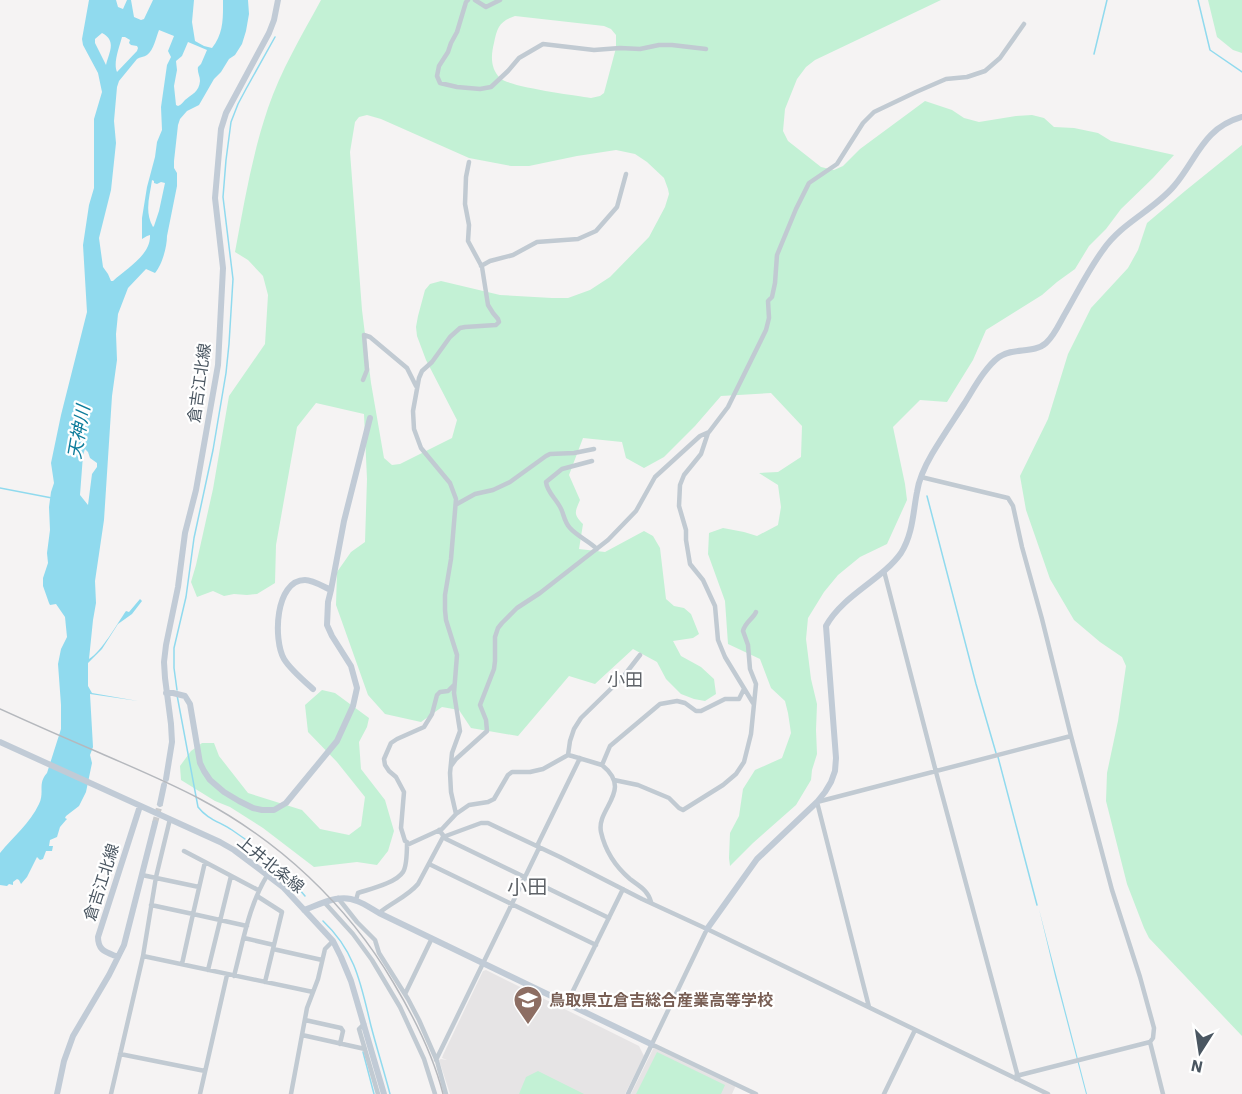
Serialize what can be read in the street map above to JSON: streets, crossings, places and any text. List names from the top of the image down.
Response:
{
  "streets": {
    "street": ["倉吉江北線", "上井北条線"]
  },
  "crossings": [
    ["倉吉江北線", "上井北条線"]
  ],
  "districts": ["小田", "小田"],
  "water": ["天神川"],
  "places": {
    "school or university": ["鳥取県立倉吉総合産業高等学校"]
  },
  "north": "bottom"
}
